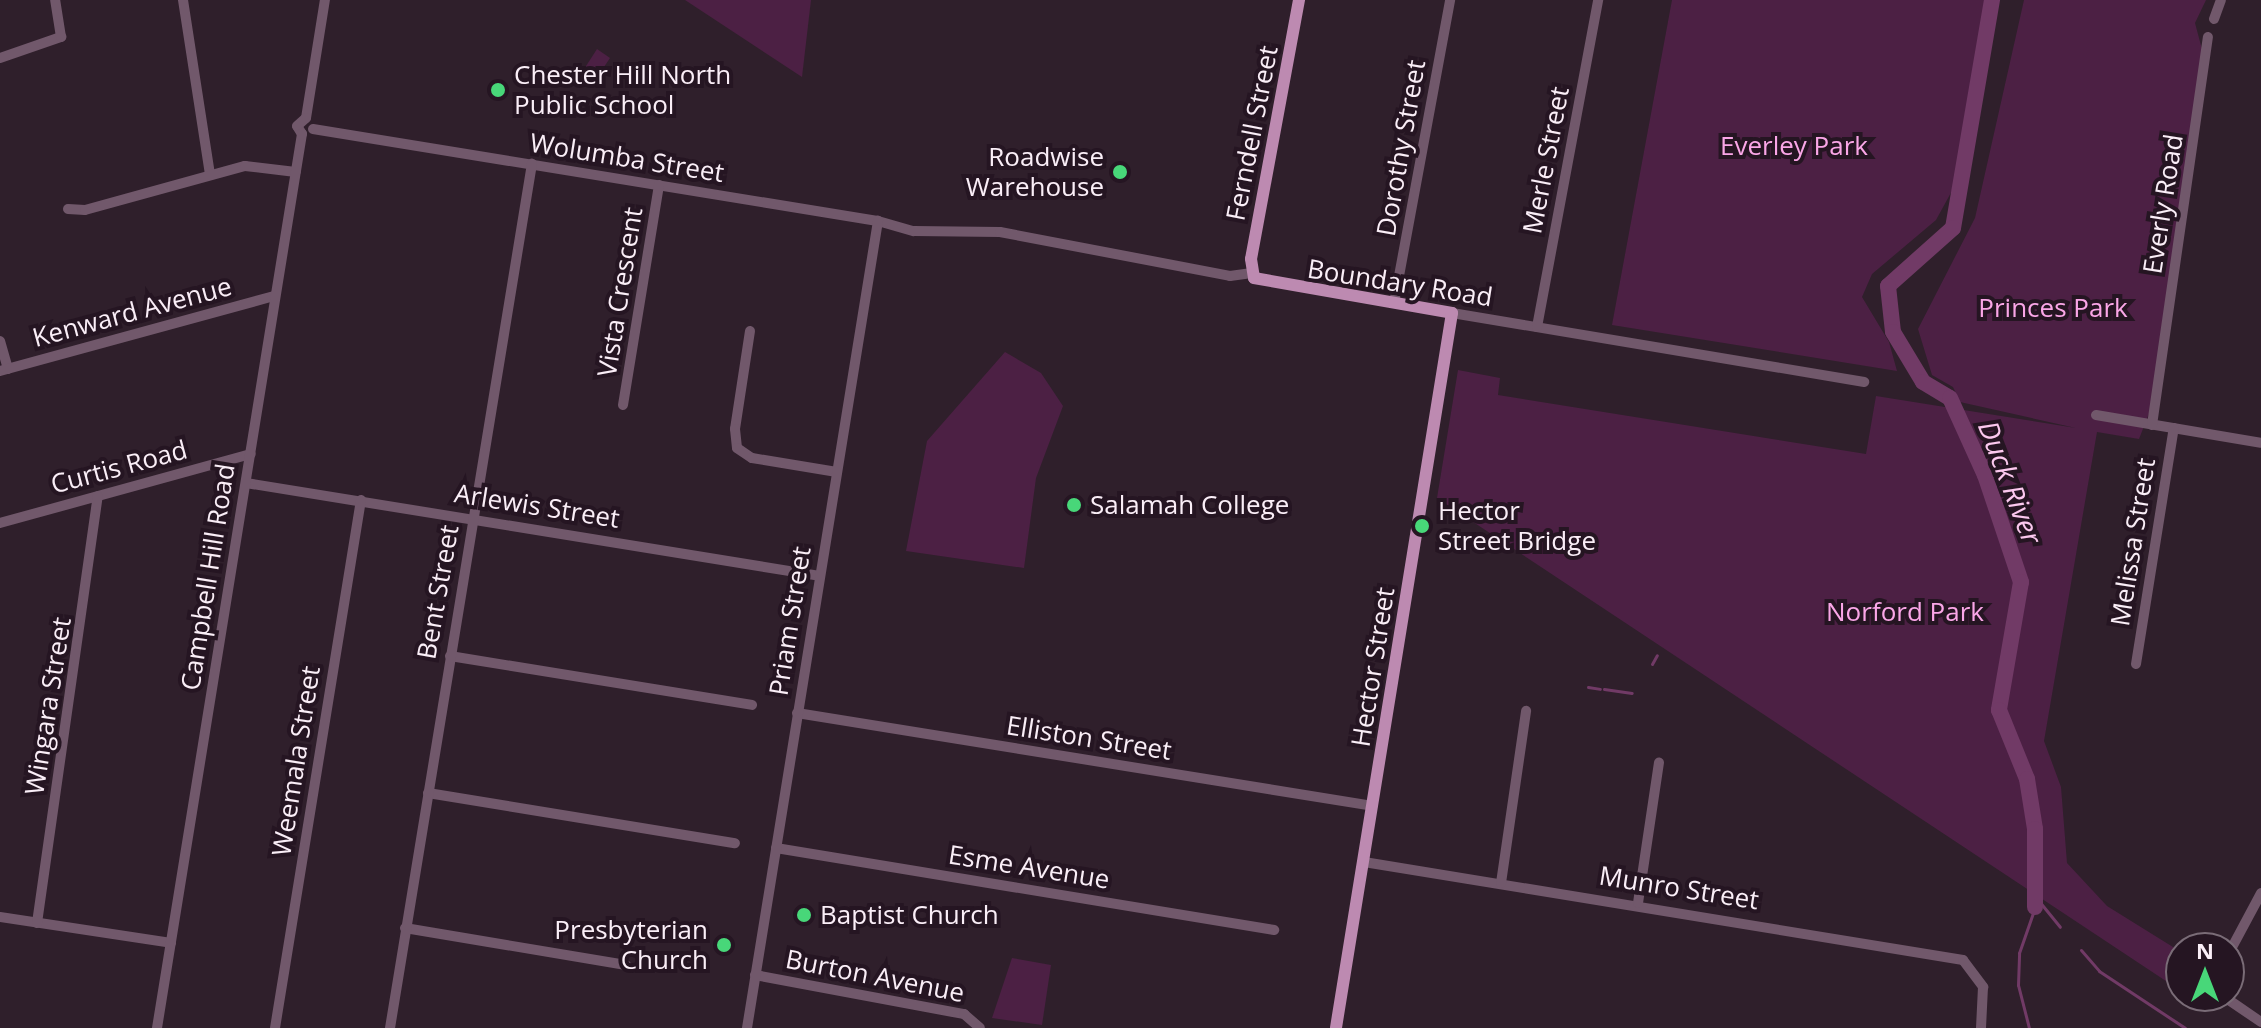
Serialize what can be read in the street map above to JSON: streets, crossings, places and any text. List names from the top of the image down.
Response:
{
  "streets": {
    "main road": ["Ferndell Street", "Boundary Road", "Hector Street"],
    "street": [
      "Dorothy Street",
      "Wolumba Street",
      "Merle Street",
      "Everly Road",
      "Vista Crescent",
      "Kenward Avenue",
      "Curtis Road",
      "Arlewis Street",
      "Melissa Street",
      "Campbell Hill Road",
      "Bent Street",
      "Priam Street",
      "Wingara Street",
      "Elliston Street",
      "Weemala Street",
      "Esme Avenue",
      "Munro Street",
      "Burton Avenue"
    ]
  },
  "crossings": [
    ["Ferndell Street", "Boundary Road"],
    ["Dorothy Street", "Boundary Road"],
    ["Wolumba Street", "Boundary Road"],
    ["Wolumba Street", "Vista Crescent"],
    ["Wolumba Street", "Bent Street"],
    ["Wolumba Street", "Priam Street"],
    ["Merle Street", "Boundary Road"],
    ["Boundary Road", "Hector Street"],
    ["Kenward Avenue", "Campbell Hill Road"],
    ["Curtis Road", "Campbell Hill Road"],
    ["Curtis Road", "Wingara Street"],
    ["Arlewis Street", "Campbell Hill Road"],
    ["Arlewis Street", "Bent Street"],
    ["Arlewis Street", "Priam Street"],
    ["Arlewis Street", "Weemala Street"],
    ["Priam Street", "Elliston Street"],
    ["Priam Street", "Esme Avenue"],
    ["Priam Street", "Burton Avenue"],
    ["Hector Street", "Elliston Street"],
    ["Hector Street", "Munro Street"]
  ],
  "water": ["Duck River"],
  "parks": ["Everley Park", "Princes Park", "Norford Park"],
  "places": [
    "Chester Hill North Public School",
    "Roadwise Warehouse",
    "Salamah College",
    "Hector Street Bridge",
    "Baptist Church",
    "Presbyterian Church"
  ],
  "north": "top"
}
